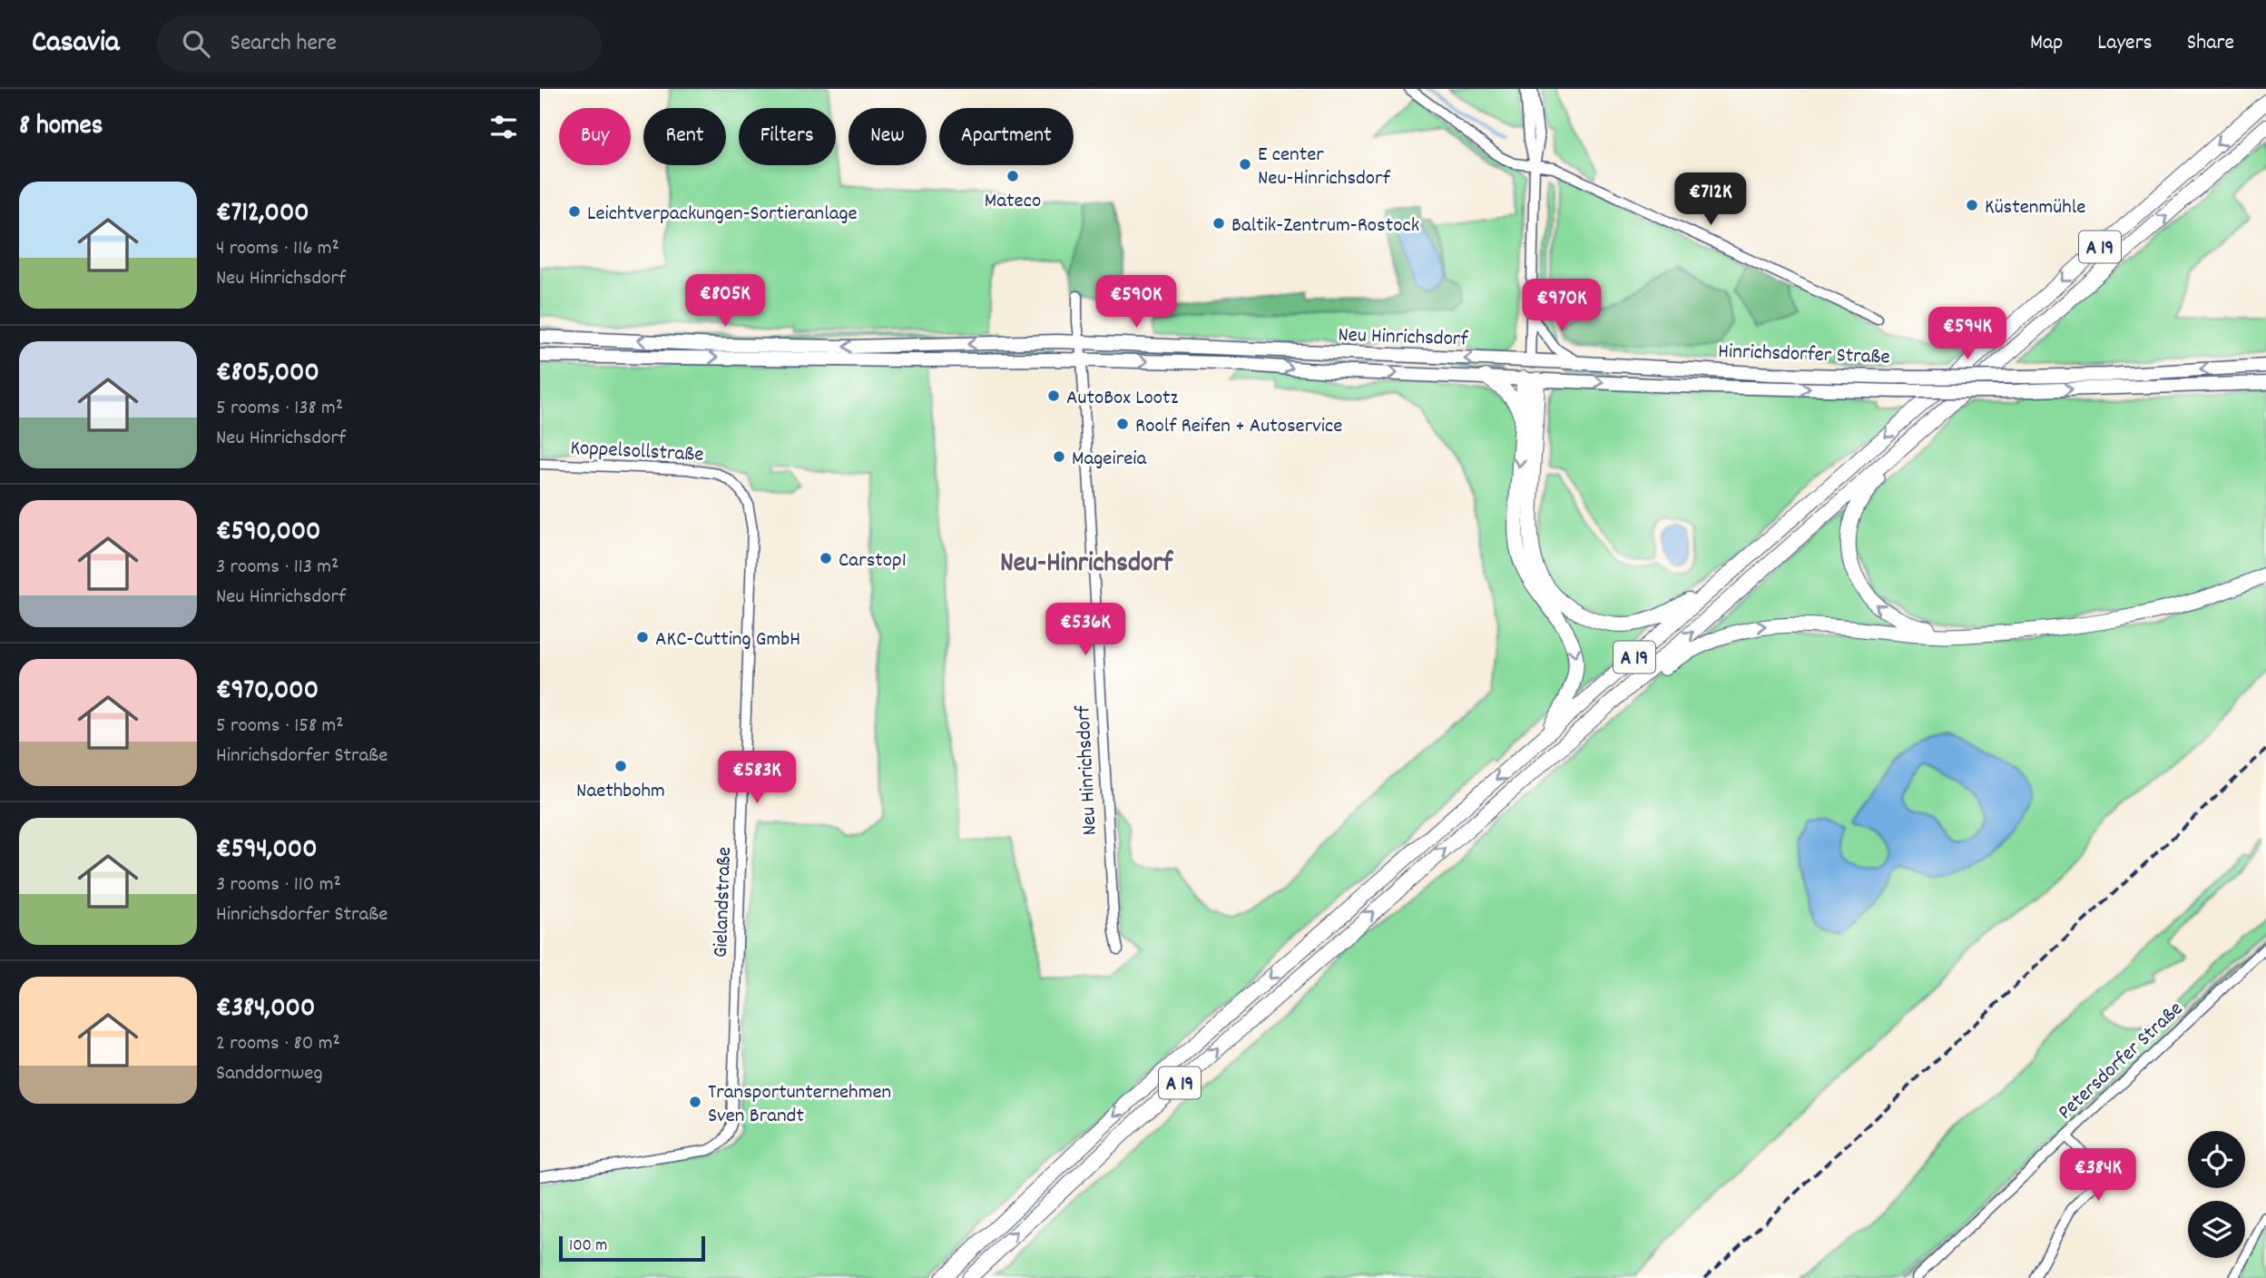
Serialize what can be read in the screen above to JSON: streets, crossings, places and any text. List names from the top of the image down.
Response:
{
  "streets": {
    "highway": ["A 19"],
    "main road": ["Neu Hinrichsdorf", "Hinrichsdorfer Straße"],
    "street": ["Koppelsollstraße", "Gielandstraße", "Petersdorfer Straße"]
  },
  "crossings": [
    ["Neu Hinrichsdorf", "Hinrichsdorfer Straße"],
    ["Koppelsollstraße", "Gielandstraße"]
  ],
  "districts": ["Neu-Hinrichsdorf"],
  "places": [
    "E center Neu-Hinrichsdorf",
    "Mateco",
    "Küstenmühle",
    "Leichtverpackungen-Sortieranlage",
    "Baltik-Zentrum-Rostock",
    "AutoBox Lootz",
    "Roolf Reifen + Autoservice",
    "Mageireia",
    "Carstop1",
    "AKC-Cutting GmbH",
    "Naethbohm",
    "Transportunternehmen Sven Brandt"
  ],
  "scale_bar": "100 m",
  "page": {
    "header": "Casavia",
    "search": "Search here",
    "nav": ["Map", "Layers", "Share"],
    "heading": "8 homes",
    "chip": [
      "Buy",
      "Rent",
      "Filters",
      "New",
      "Apartment"
    ],
    "list": [
      {
        "name": "€712,000",
        "note": "4 rooms · 116 m² · Neu Hinrichsdorf"
      },
      {
        "name": "€805,000",
        "note": "5 rooms · 138 m² · Neu Hinrichsdorf"
      },
      {
        "name": "€590,000",
        "note": "3 rooms · 113 m² · Neu Hinrichsdorf"
      },
      {
        "name": "€970,000",
        "note": "5 rooms · 158 m² · Hinrichsdorfer Straße"
      },
      {
        "name": "€594,000",
        "note": "3 rooms · 110 m² · Hinrichsdorfer Straße"
      },
      {
        "name": "€384,000",
        "note": "2 rooms · 80 m² · Sanddornweg"
      }
    ],
    "price": [
      "€712K",
      "€805K",
      "€590K",
      "€970K",
      "€594K",
      "€536K",
      "€583K",
      "€384K"
    ],
    "scale": "100 m"
  }
}
